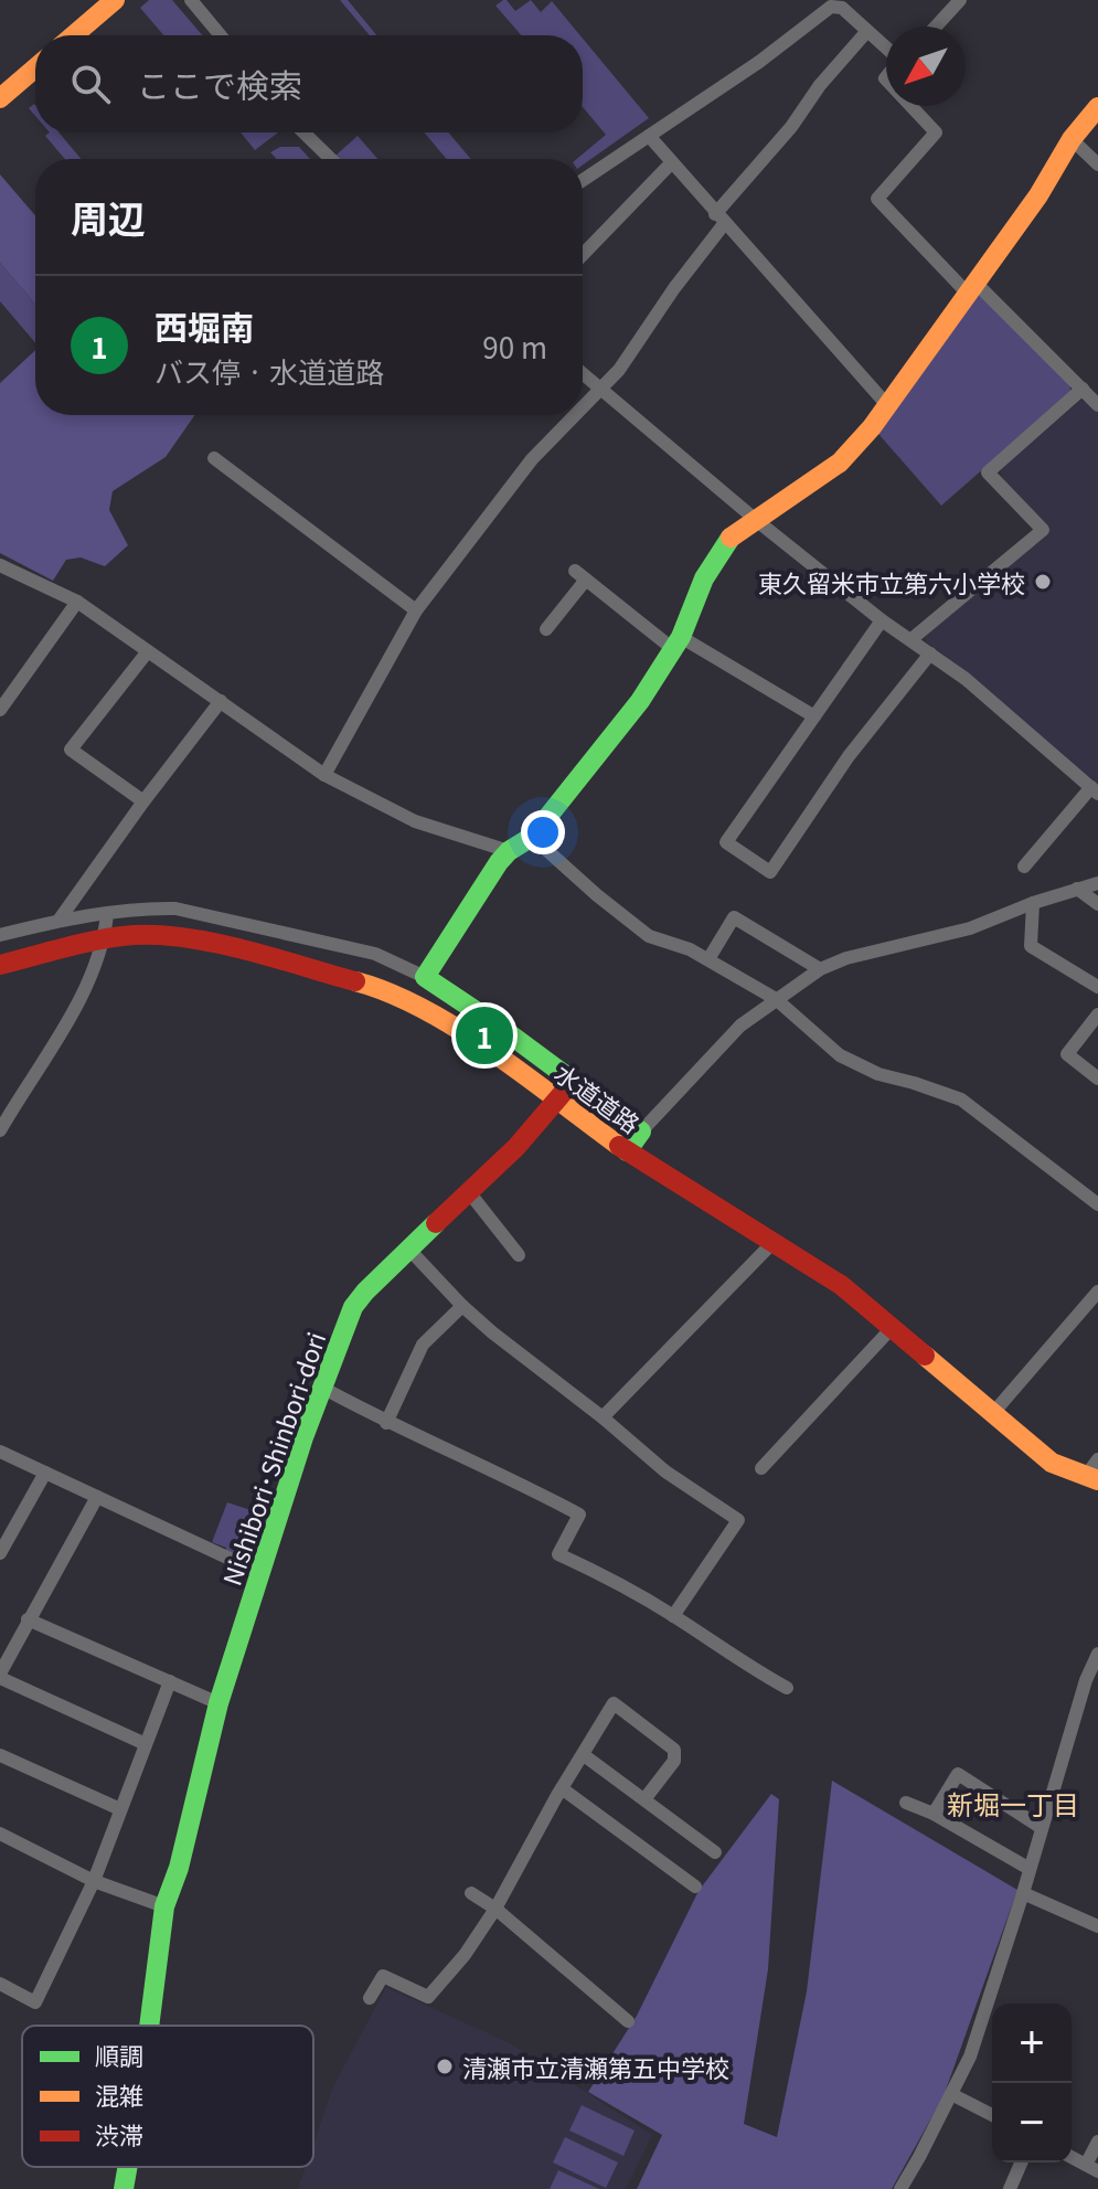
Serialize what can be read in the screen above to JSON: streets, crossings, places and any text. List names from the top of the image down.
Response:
{
  "streets": {
    "street": ["水道道路", "Nishibori･Shinbori-dori"]
  },
  "crossings": [
    ["水道道路", "Nishibori･Shinbori-dori"]
  ],
  "districts": ["新堀一丁目"],
  "places": ["東久留米市立第六小学校", "清瀬市立清瀬第五中学校"],
  "legend": ["順調", "混雑", "渋滞"],
  "north": "bottom left",
  "page": {
    "search": "ここで検索",
    "heading": "周辺",
    "list": [
      {
        "mark": "1",
        "name": "西堀南",
        "note": "バス停 · 水道道路",
        "value": "90 m"
      }
    ],
    "pins": "1",
    "map_buttons": ["+", "−"]
  }
}
